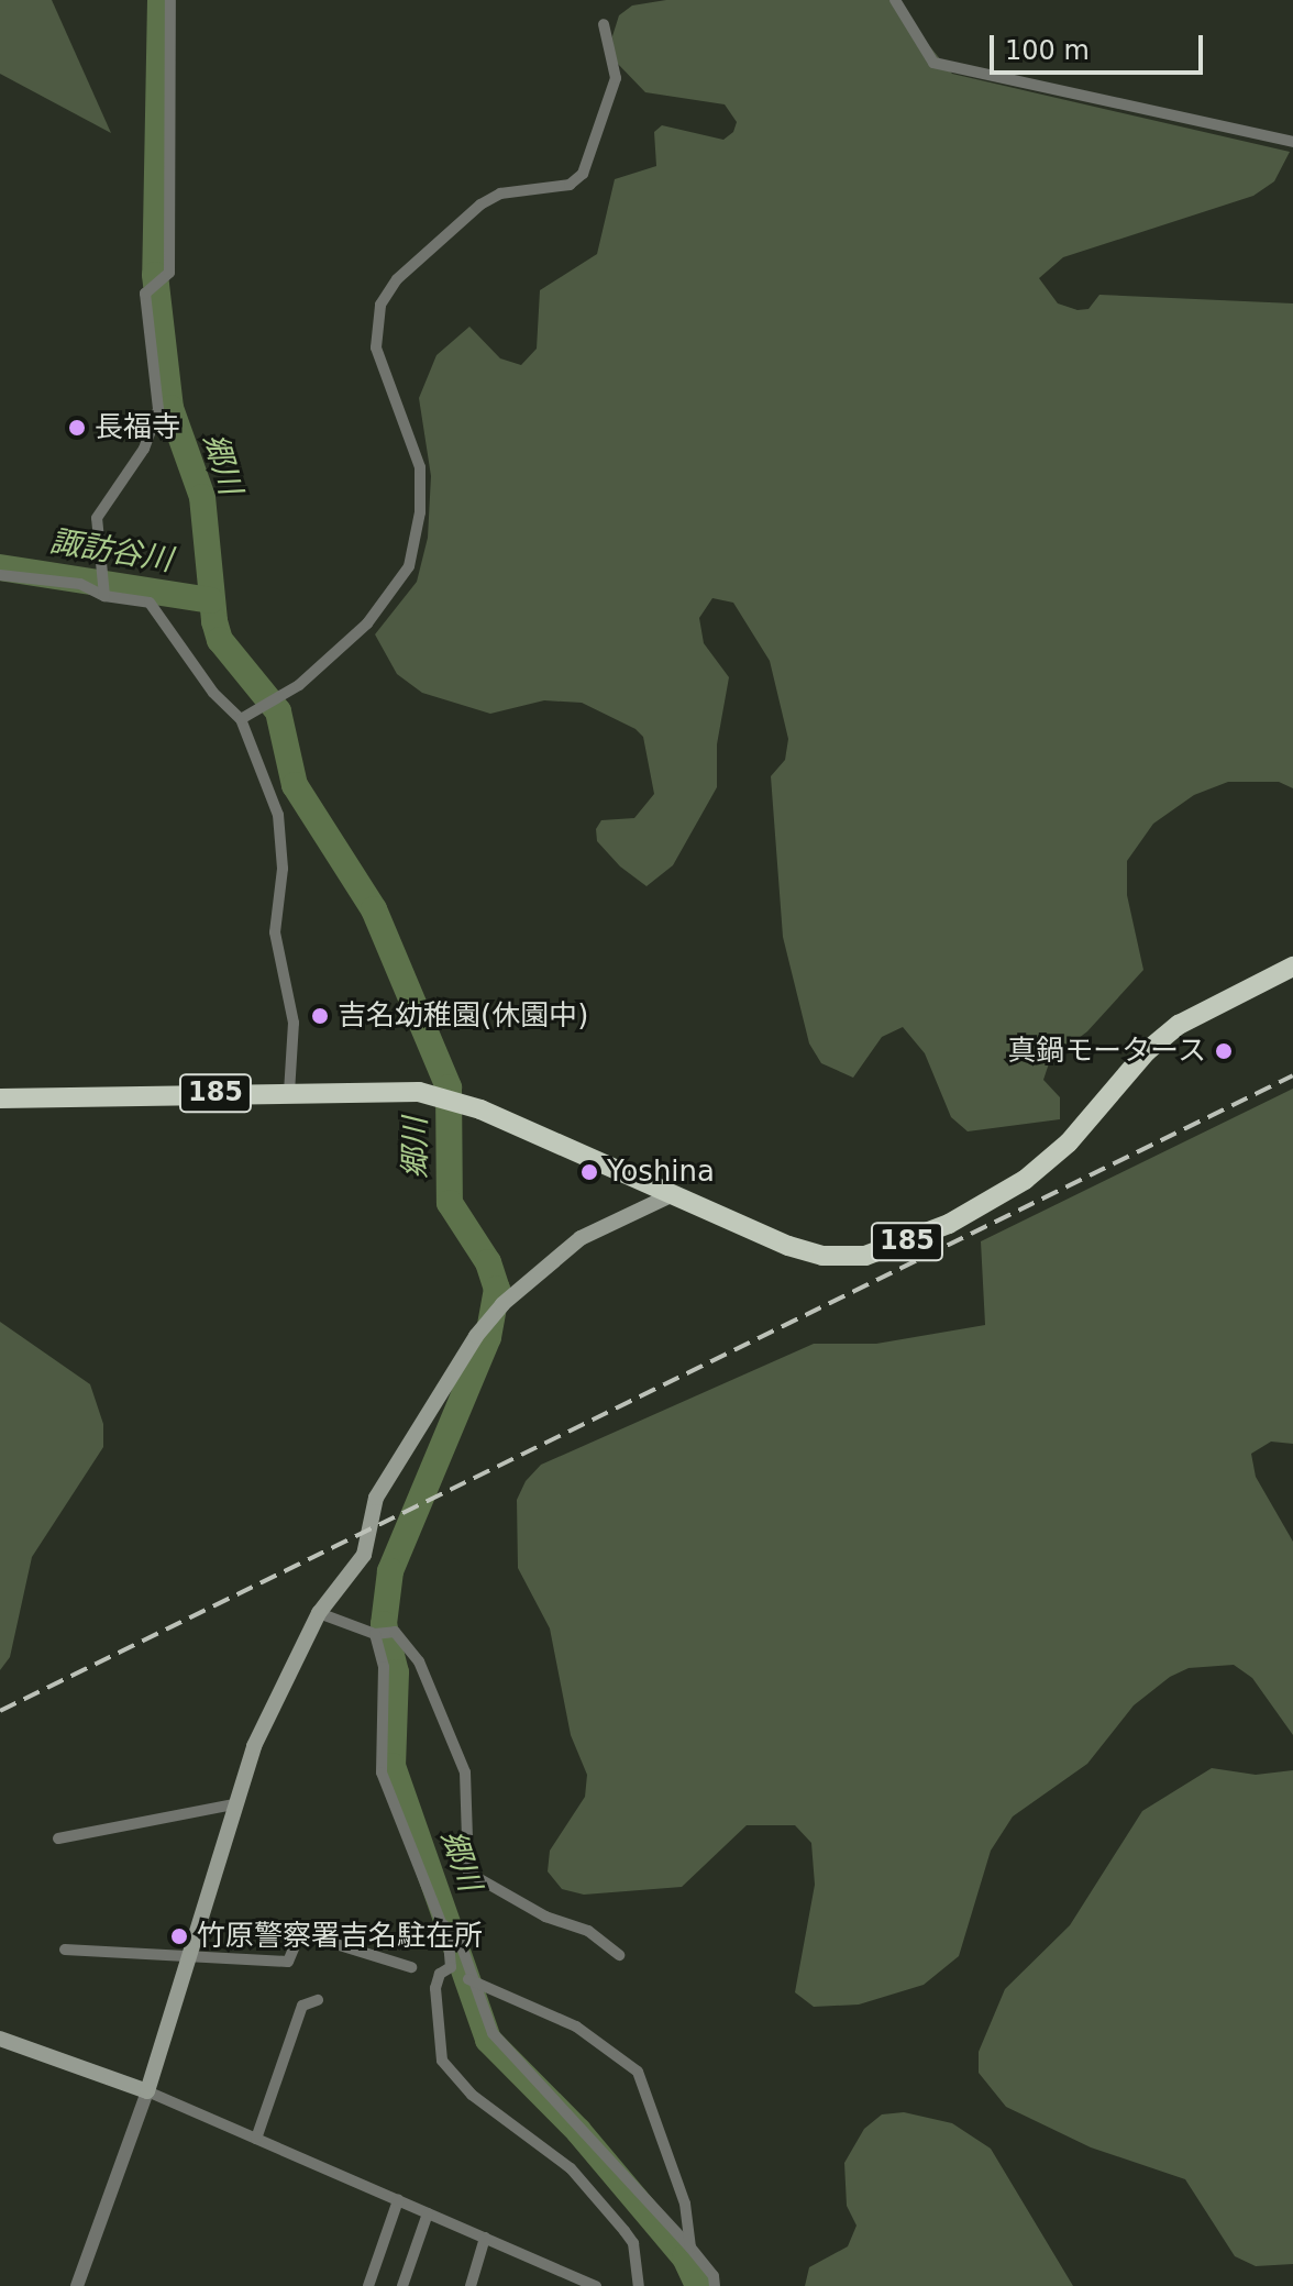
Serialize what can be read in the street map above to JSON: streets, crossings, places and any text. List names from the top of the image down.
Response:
{
  "streets": {
    "highway": ["185"]
  },
  "water": ["郷川", "諏訪谷川"],
  "places": [
    "長福寺",
    "吉名幼稚園(休園中)",
    "真鍋モータース",
    "Yoshina",
    "竹原警察署吉名駐在所"
  ],
  "scale_bar": "100 m"
}
